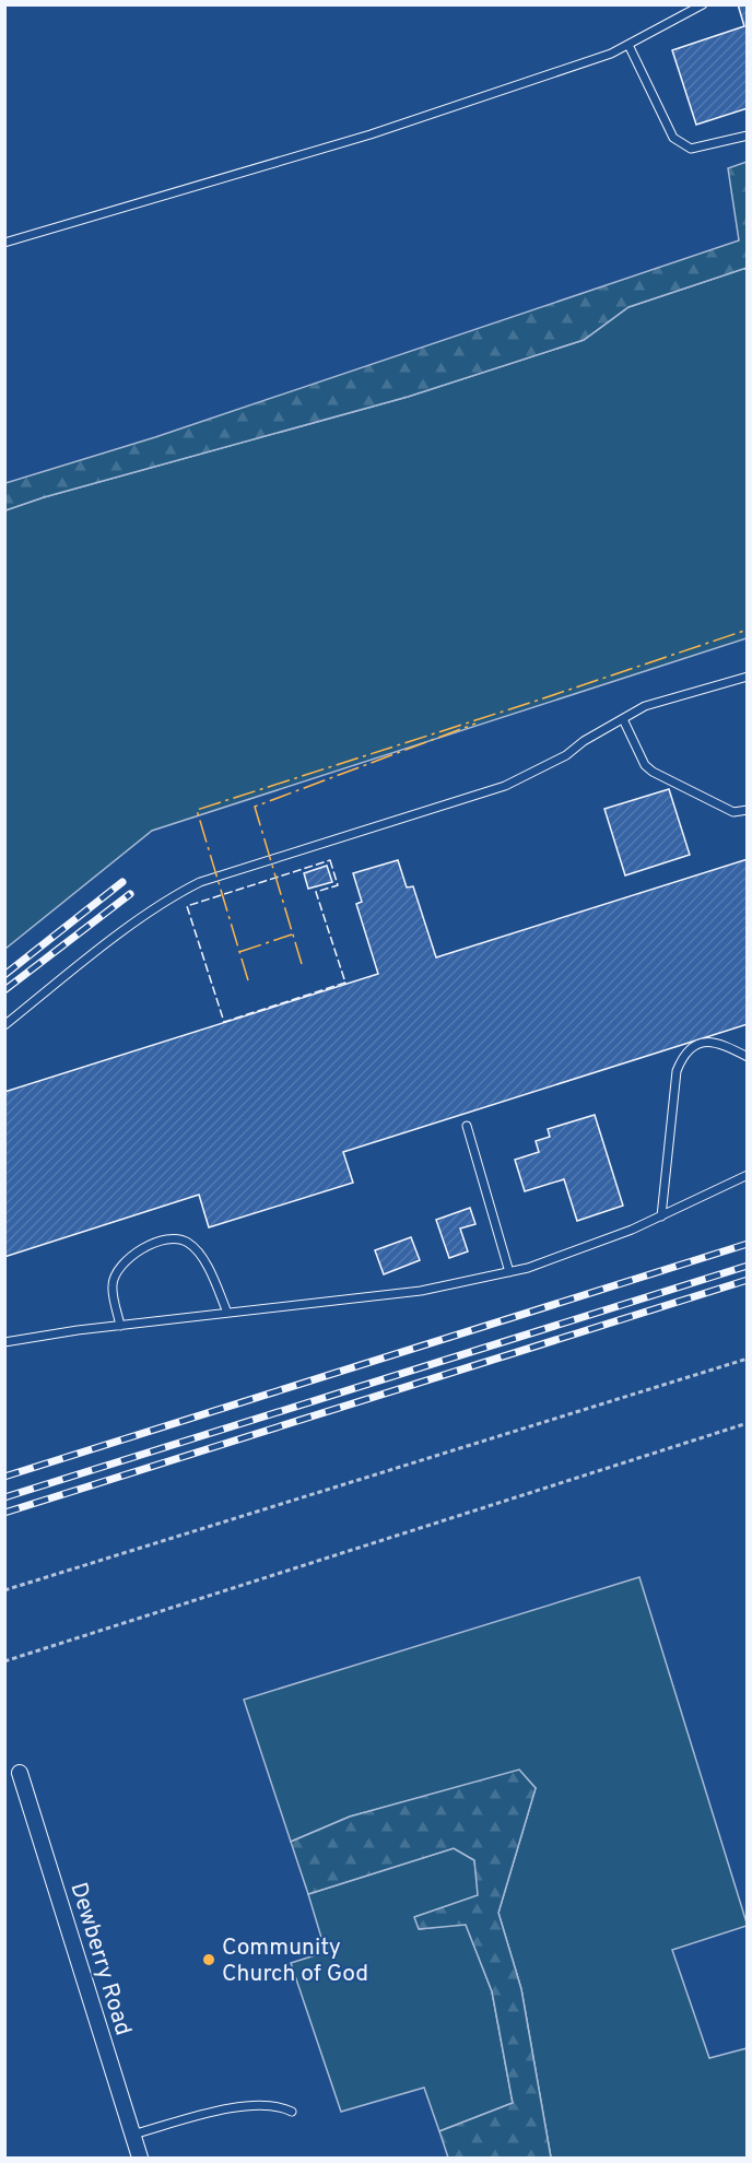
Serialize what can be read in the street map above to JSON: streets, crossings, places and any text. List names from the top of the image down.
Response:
{
  "streets": {
    "street": ["Dewberry Road"]
  },
  "places": ["Community Church of God"]
}
